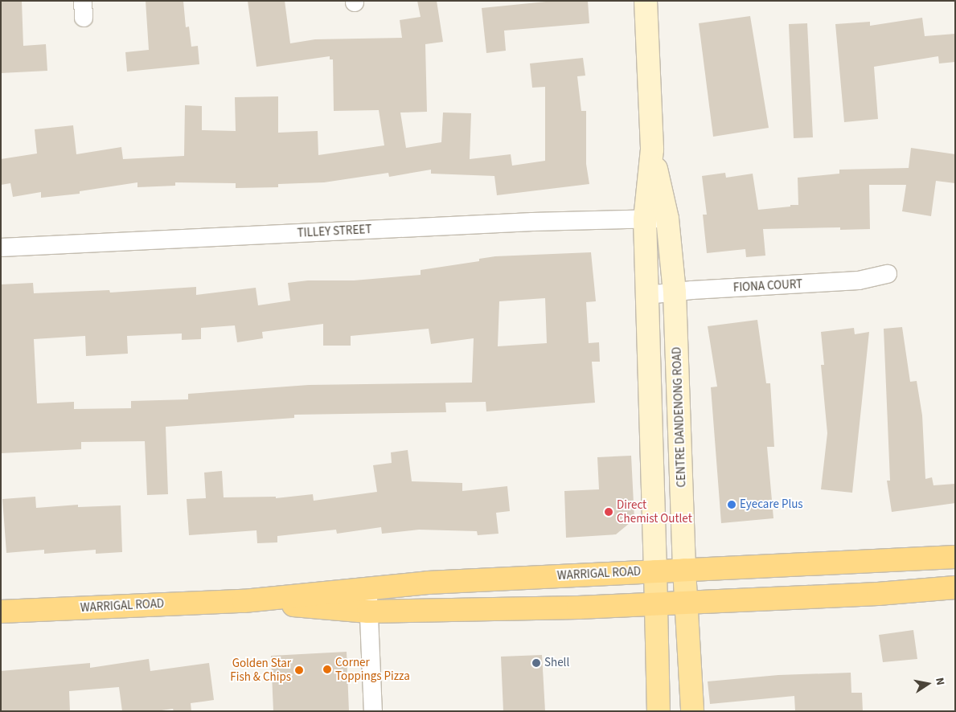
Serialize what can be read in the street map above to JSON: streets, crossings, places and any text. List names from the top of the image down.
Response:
{
  "streets": {
    "highway": ["WARRIGAL ROAD"],
    "main road": ["CENTRE DANDENONG ROAD"],
    "street": ["TILLEY STREET", "FIONA COURT"]
  },
  "crossings": [
    ["TILLEY STREET", "CENTRE DANDENONG ROAD"],
    ["FIONA COURT", "CENTRE DANDENONG ROAD"],
    ["CENTRE DANDENONG ROAD", "WARRIGAL ROAD"]
  ],
  "places": [
    "Eyecare Plus",
    "Direct Chemist Outlet",
    "Shell",
    "Corner Toppings Pizza",
    "Golden Star Fish & Chips"
  ],
  "north": "right"
}
